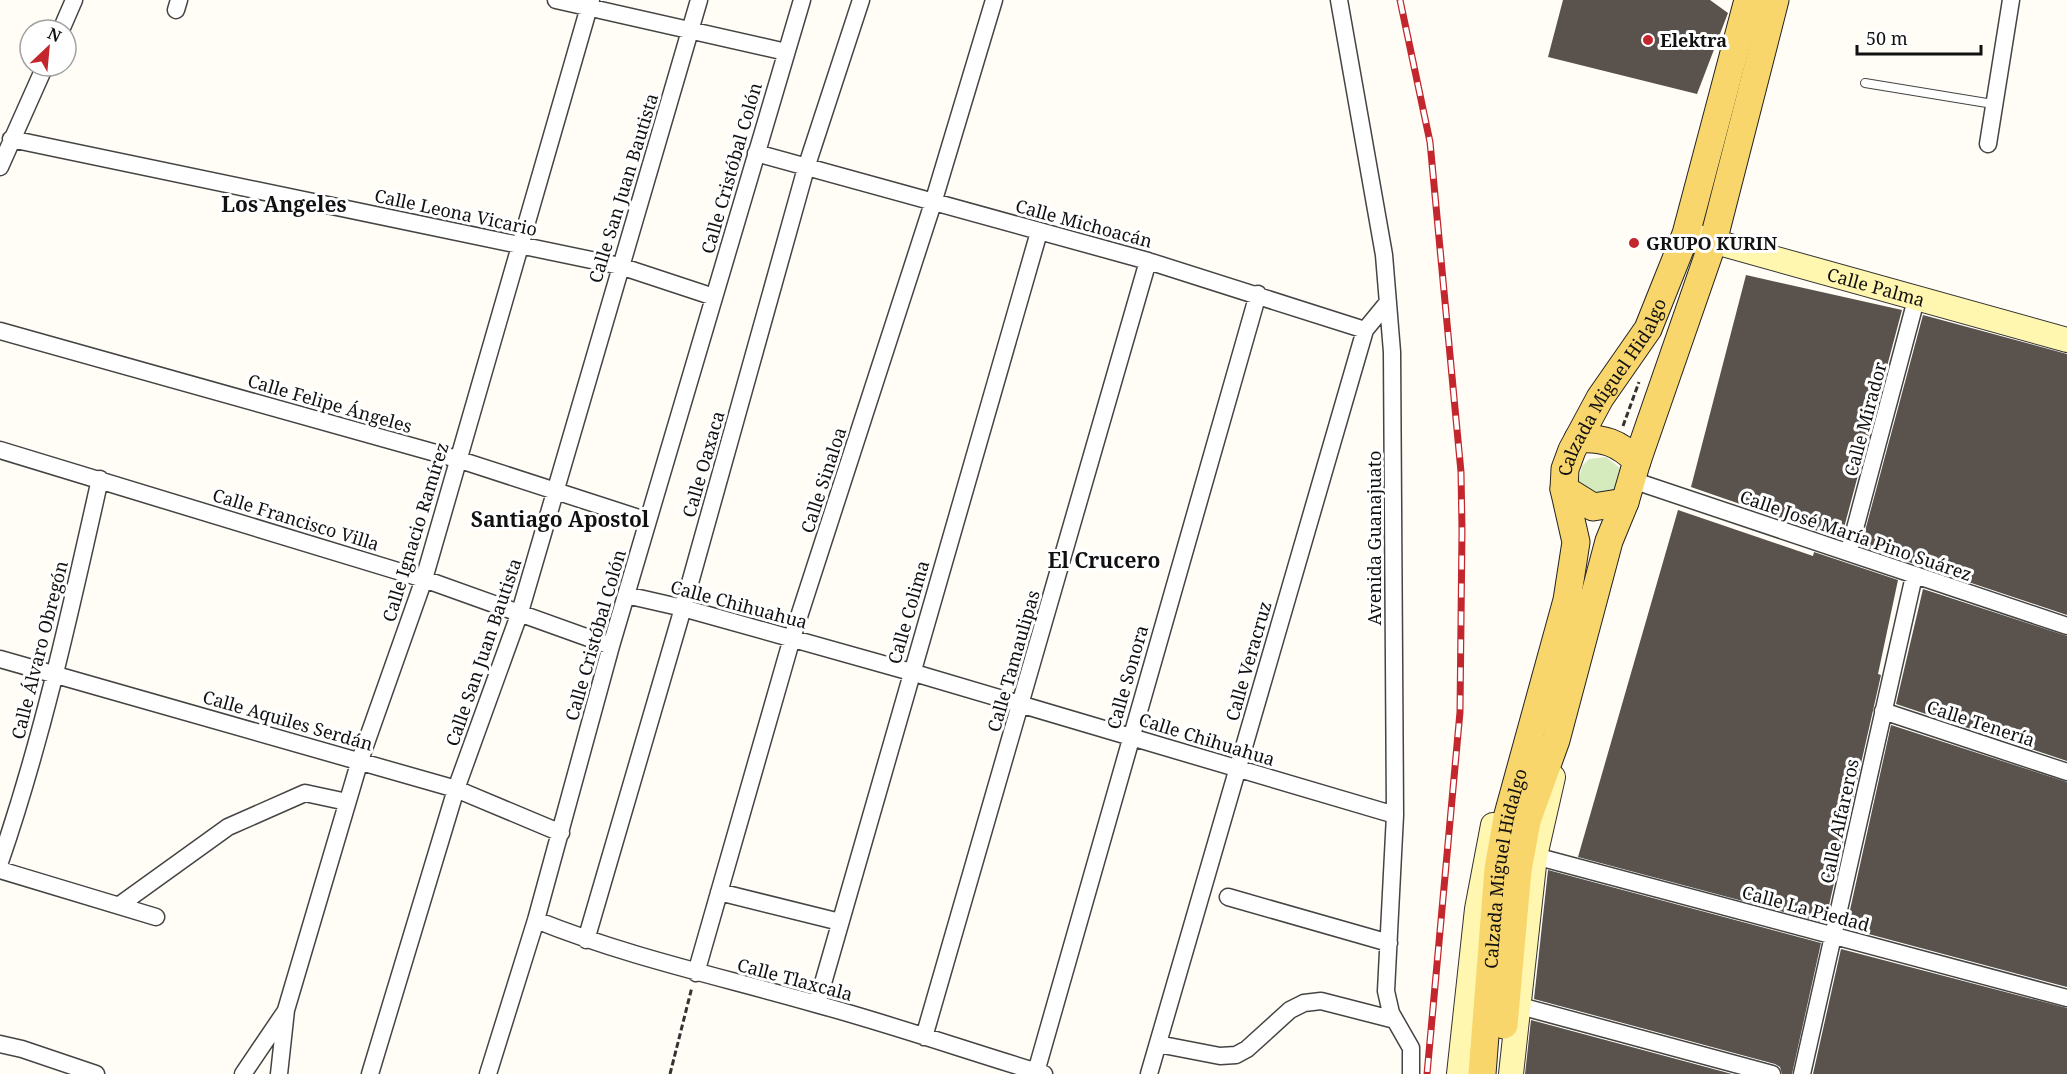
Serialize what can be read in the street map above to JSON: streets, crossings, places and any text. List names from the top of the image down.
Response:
{
  "streets": {
    "main road": ["Calzada Miguel Hidalgo"],
    "street": [
      "Calle Cristóbal Colón",
      "Calle San Juan Bautista",
      "Calle Leona Vicario",
      "Calle Michoacán",
      "Calle Palma",
      "Calle Felipe Ángeles",
      "Calle Mirador",
      "Calle Oaxaca",
      "Calle Sinaloa",
      "Calle Francisco Villa",
      "Calle Ignacio Ramírez",
      "Calle José María Pino Suárez",
      "Avenida Guanajuato",
      "Calle Chihuahua",
      "Calle Colima",
      "Calle Álvaro Obregón",
      "Calle Tamaulipas",
      "Calle Veracruz",
      "Calle Sonora",
      "Calle Aquiles Serdán",
      "Calle Tenería",
      "Calle Alfareros",
      "Calle La Piedad",
      "Calle Tlaxcala"
    ]
  },
  "crossings": [
    ["Calle Cristóbal Colón", "Calle Leona Vicario"],
    ["Calle Cristóbal Colón", "Calle Michoacán"],
    ["Calle Cristóbal Colón", "Calle Felipe Ángeles"],
    ["Calle Cristóbal Colón", "Calle Francisco Villa"],
    ["Calle Cristóbal Colón", "Calle Chihuahua"],
    ["Calle Cristóbal Colón", "Calle Aquiles Serdán"],
    ["Calle Cristóbal Colón", "Calle Tlaxcala"],
    ["Calle San Juan Bautista", "Calle Leona Vicario"],
    ["Calle San Juan Bautista", "Calle Felipe Ángeles"],
    ["Calle San Juan Bautista", "Calle Francisco Villa"],
    ["Calle San Juan Bautista", "Calle Aquiles Serdán"],
    ["Calle Leona Vicario", "Calle Ignacio Ramírez"],
    ["Calle Michoacán", "Calle Oaxaca"],
    ["Calle Michoacán", "Calle Sinaloa"],
    ["Calle Michoacán", "Calle Colima"],
    ["Calle Michoacán", "Calle Tamaulipas"],
    ["Calle Michoacán", "Calle Veracruz"],
    ["Calle Michoacán", "Calle Sonora"],
    ["Calle Palma", "Calzada Miguel Hidalgo"],
    ["Calle Palma", "Calle Mirador"],
    ["Calzada Miguel Hidalgo", "Calle José María Pino Suárez"],
    ["Calzada Miguel Hidalgo", "Calle La Piedad"],
    ["Calle Felipe Ángeles", "Calle Ignacio Ramírez"],
    ["Calle Mirador", "Calle José María Pino Suárez"],
    ["Calle Oaxaca", "Calle Chihuahua"],
    ["Calle Oaxaca", "Calle Tlaxcala"],
    ["Calle Sinaloa", "Calle Chihuahua"],
    ["Calle Sinaloa", "Calle Tlaxcala"],
    ["Calle Francisco Villa", "Calle Ignacio Ramírez"],
    ["Calle Francisco Villa", "Calle Álvaro Obregón"],
    ["Calle Ignacio Ramírez", "Calle Aquiles Serdán"],
    ["Calle José María Pino Suárez", "Calle Alfareros"],
    ["Avenida Guanajuato", "Calle Chihuahua"],
    ["Calle Chihuahua", "Calle Colima"],
    ["Calle Chihuahua", "Calle Tamaulipas"],
    ["Calle Chihuahua", "Calle Veracruz"],
    ["Calle Chihuahua", "Calle Sonora"],
    ["Calle Colima", "Calle Tlaxcala"],
    ["Calle Álvaro Obregón", "Calle Aquiles Serdán"],
    ["Calle Tamaulipas", "Calle Tlaxcala"],
    ["Calle Sonora", "Calle Tlaxcala"],
    ["Calle Tenería", "Calle Alfareros"],
    ["Calle Alfareros", "Calle La Piedad"]
  ],
  "districts": ["Los Angeles", "Santiago Apostol", "El Crucero"],
  "places": ["Elektra", "GRUPO KURIN"],
  "scale_bar": "50 m",
  "north": "top right"
}
